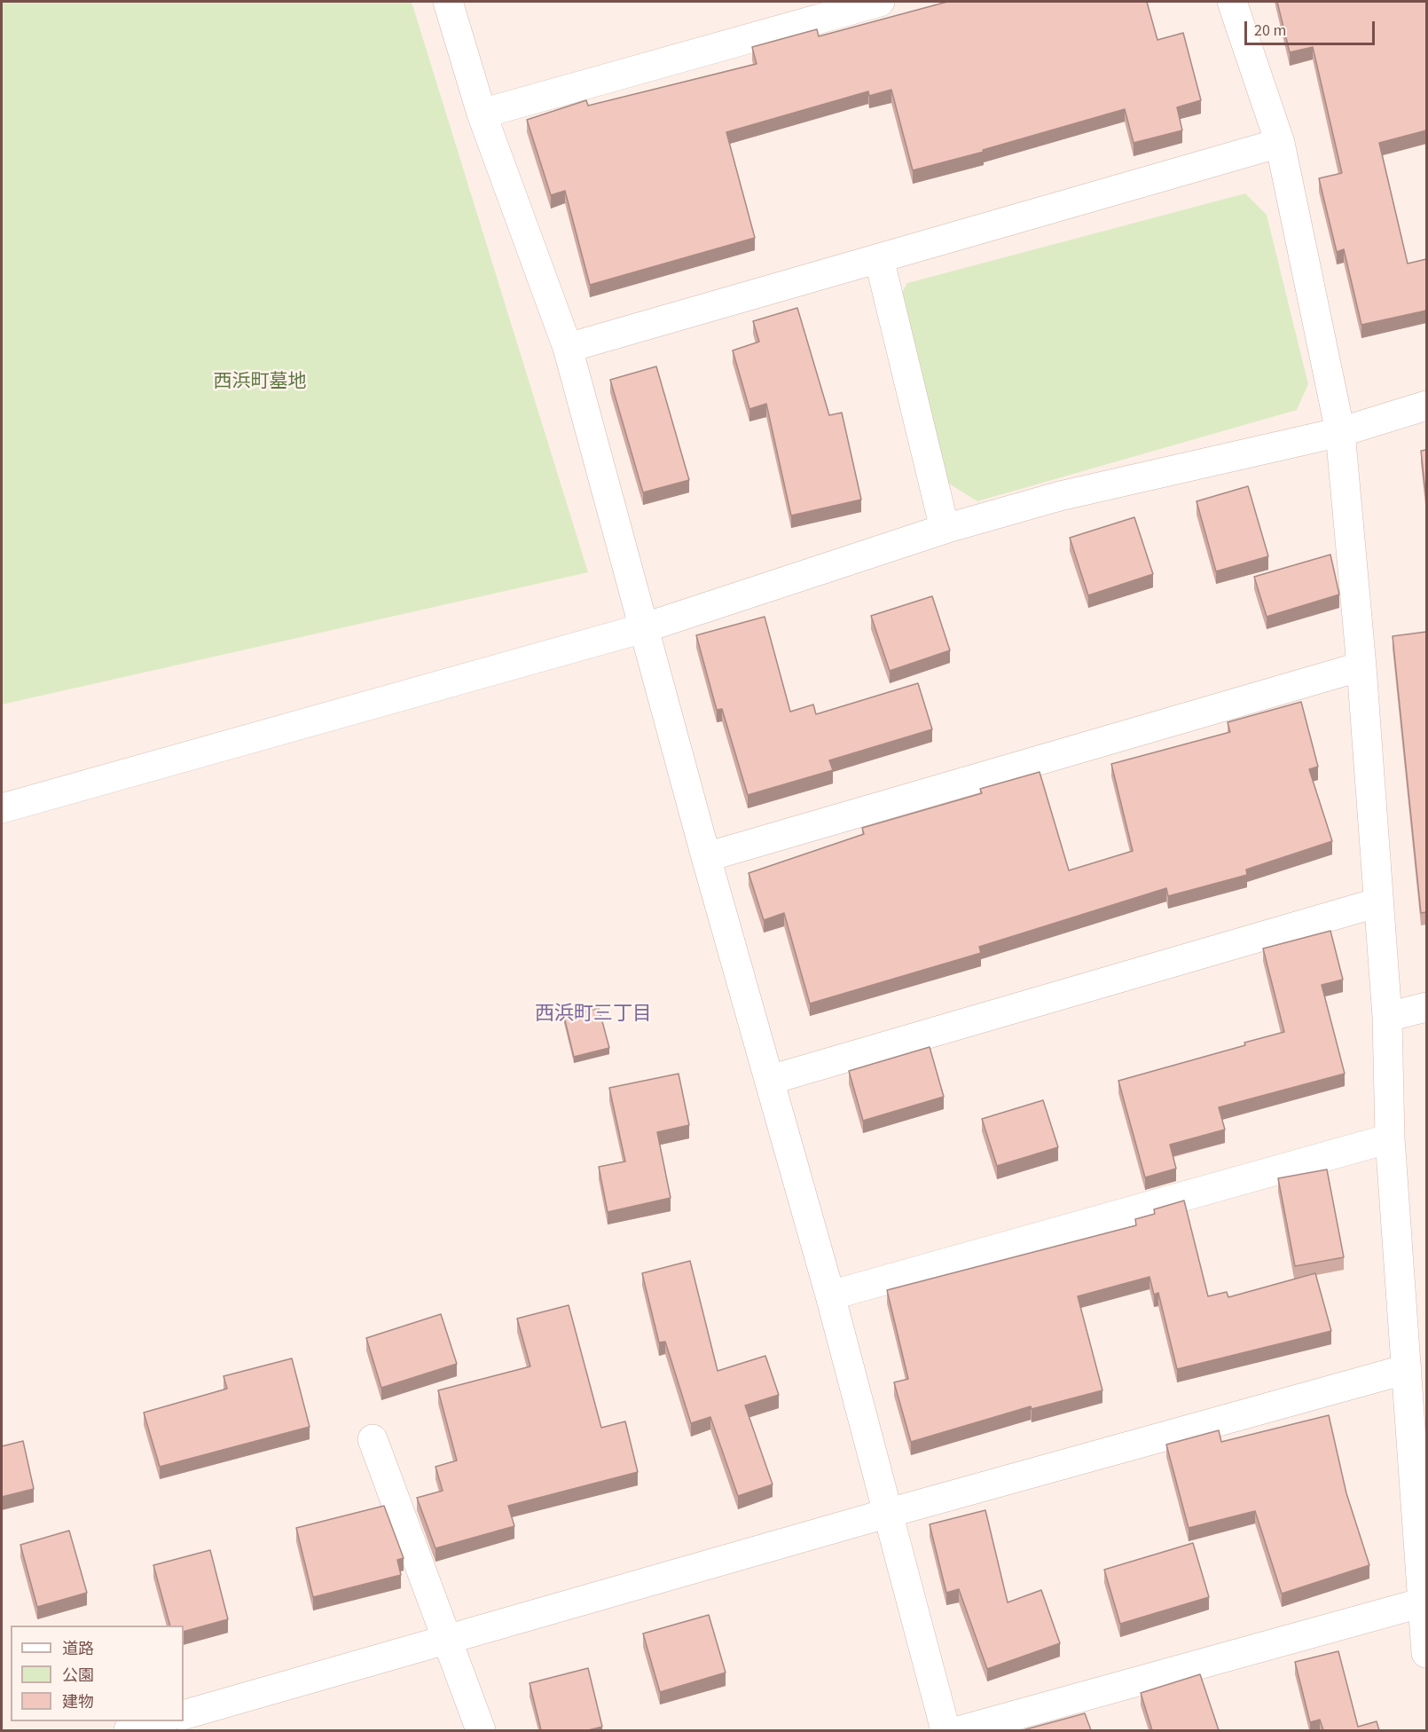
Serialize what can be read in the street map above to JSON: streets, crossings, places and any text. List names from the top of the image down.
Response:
{
  "districts": ["西浜町三丁目"],
  "parks": ["西浜町墓地"],
  "legend": ["道路", "公園", "建物"],
  "scale_bar": "20 m"
}
